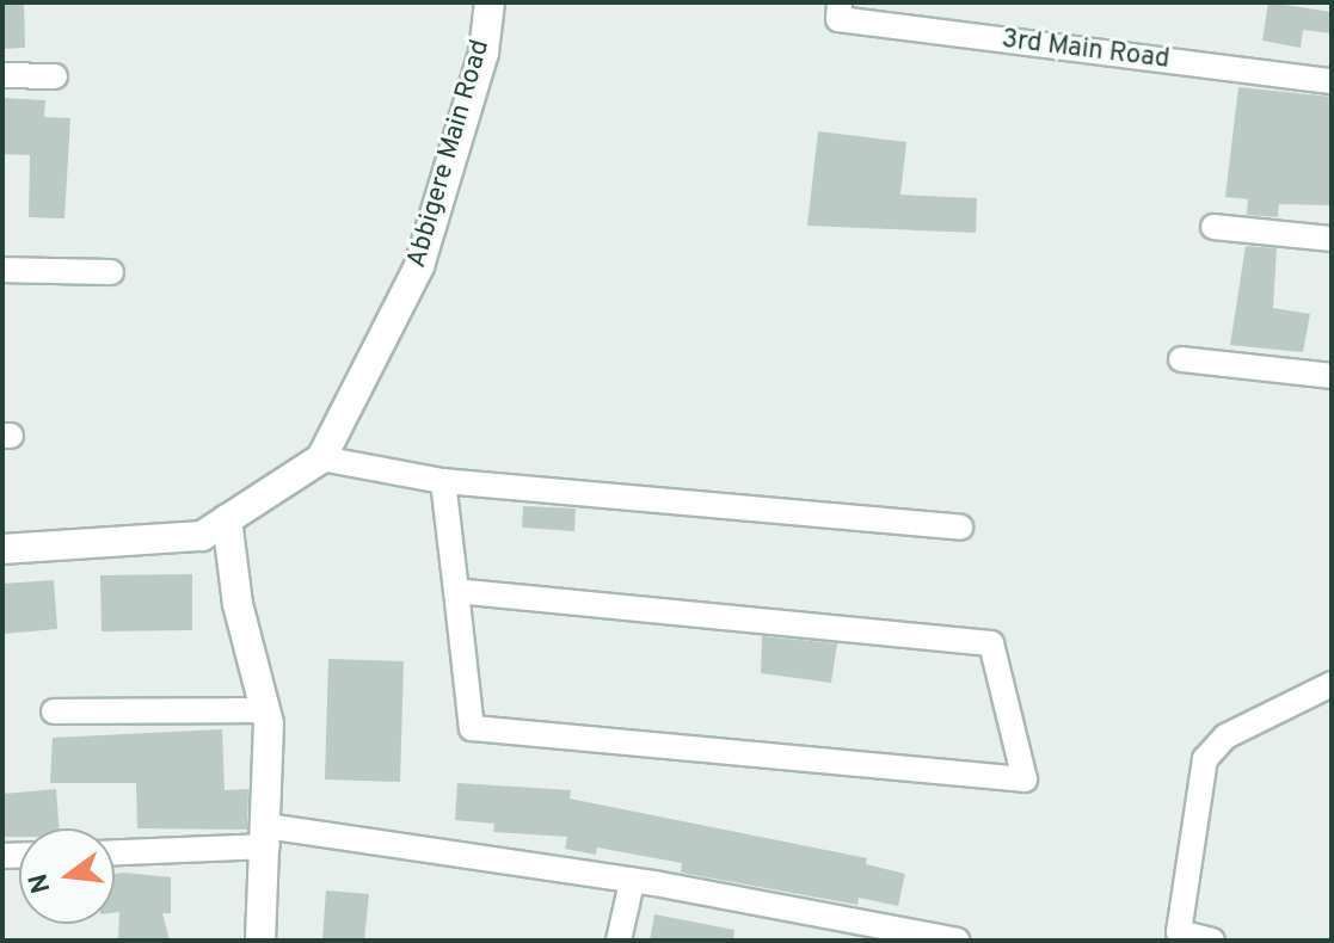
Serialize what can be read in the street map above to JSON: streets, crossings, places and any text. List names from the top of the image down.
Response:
{
  "streets": {
    "main road": ["Abbigere Main Road"],
    "street": ["3rd Main Road"]
  },
  "north": "left"
}
